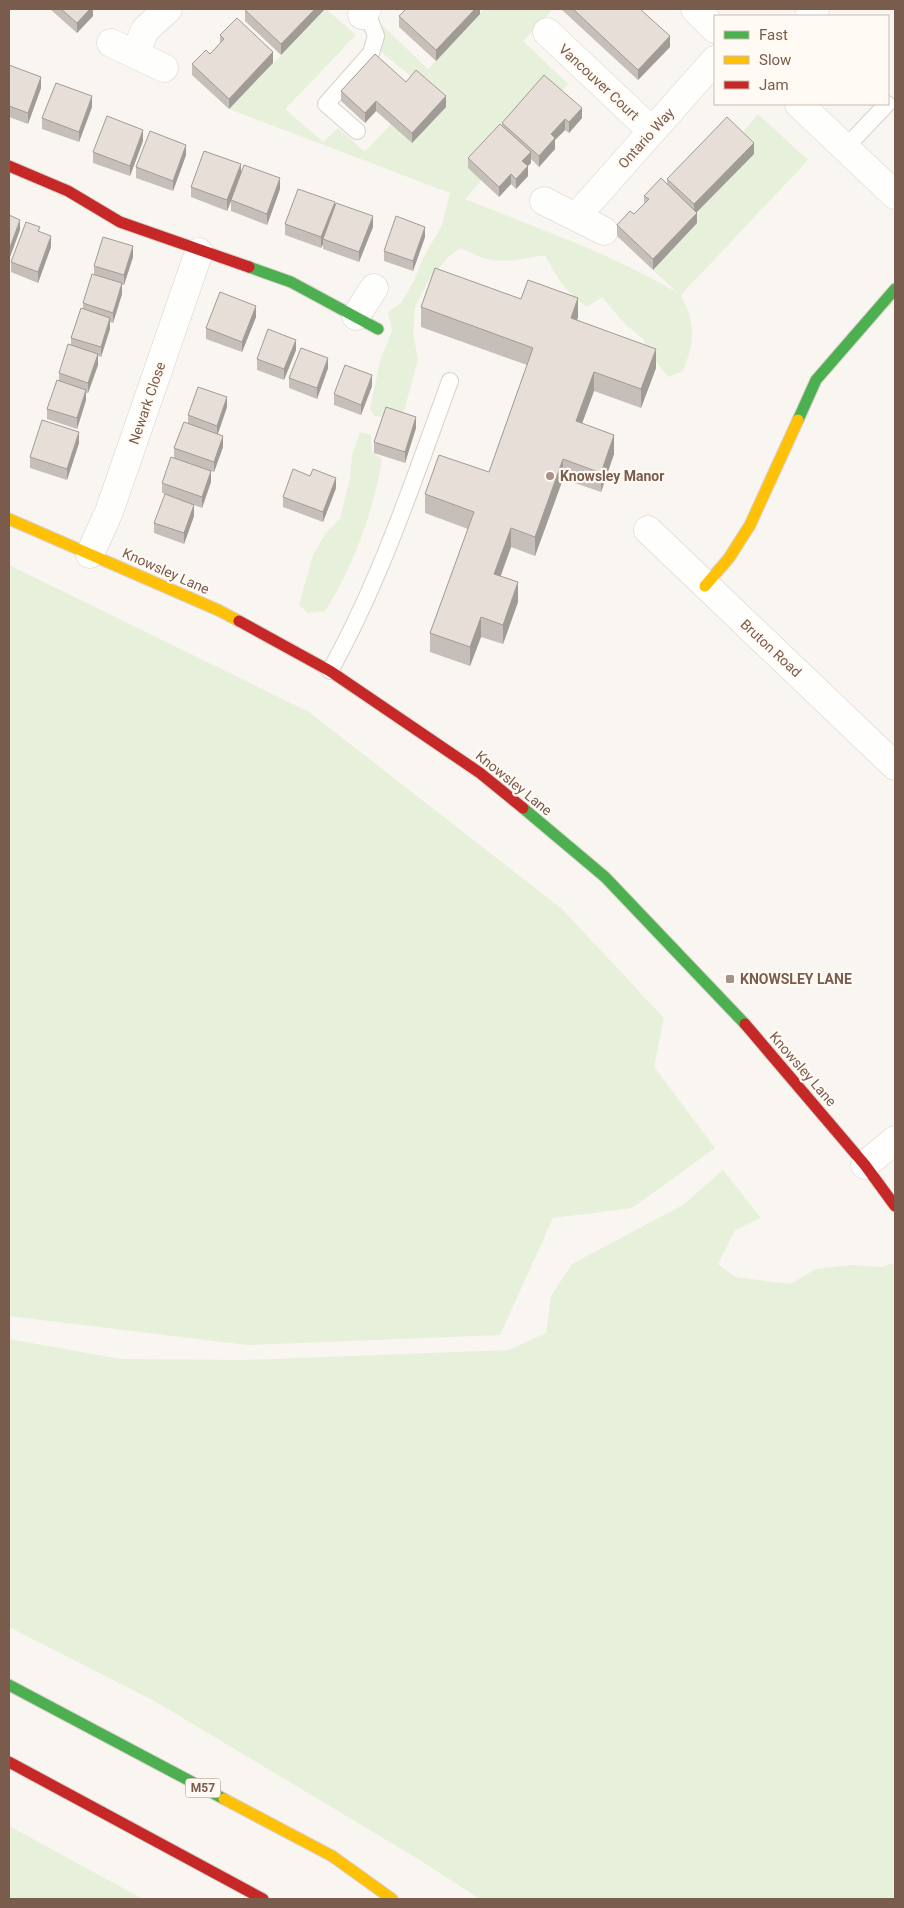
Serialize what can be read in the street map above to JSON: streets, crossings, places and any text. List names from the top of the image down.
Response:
{
  "streets": {
    "main road": ["Knowsley Lane", "M57"],
    "street": [
      "Vancouver Court",
      "Ontario Way",
      "Newark Close",
      "Bruton Road"
    ]
  },
  "crossings": [
    ["Vancouver Court", "Ontario Way"],
    ["Newark Close", "Knowsley Lane"]
  ],
  "places": {
    "other": ["Knowsley Manor"],
    "transit": ["KNOWSLEY LANE"]
  },
  "legend": ["Fast", "Slow", "Jam"]
}
